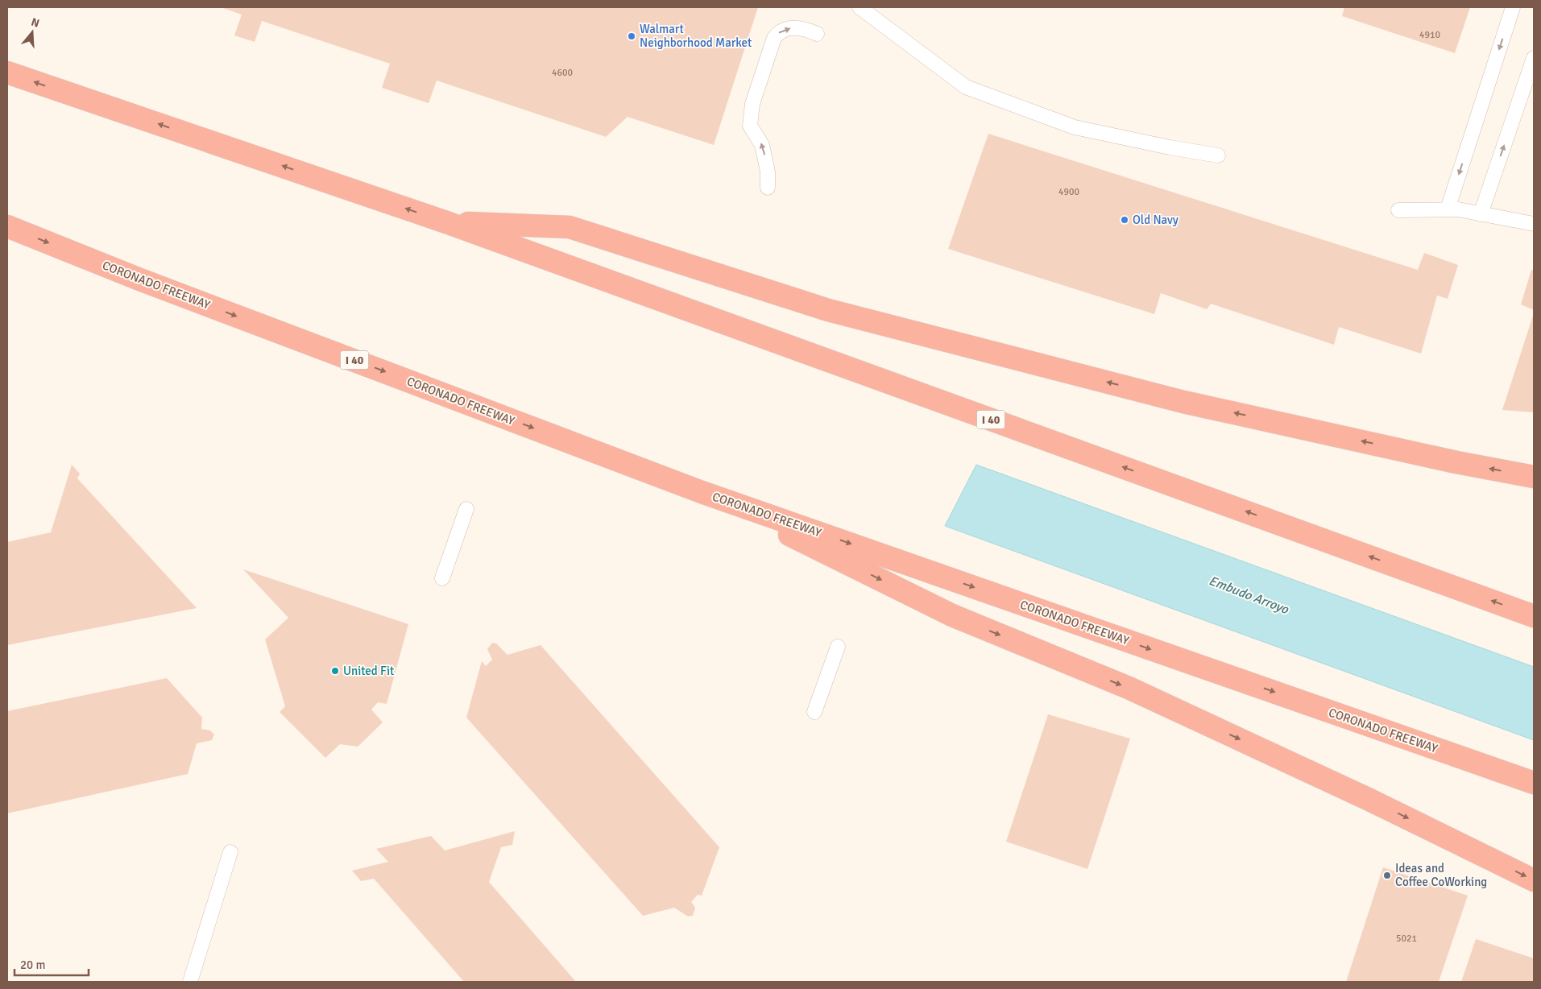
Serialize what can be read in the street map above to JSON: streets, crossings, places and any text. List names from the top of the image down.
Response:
{
  "streets": {
    "highway": ["CORONADO FREEWAY", "I 40"]
  },
  "water": ["Embudo Arroyo"],
  "places": [
    "Walmart Neighborhood Market",
    "Old Navy",
    "United Fit",
    "Ideas and Coffee CoWorking"
  ],
  "house_numbers": [
    "4910",
    "4600",
    "4900",
    "5021"
  ],
  "scale_bar": "20 m",
  "north": "top"
}
